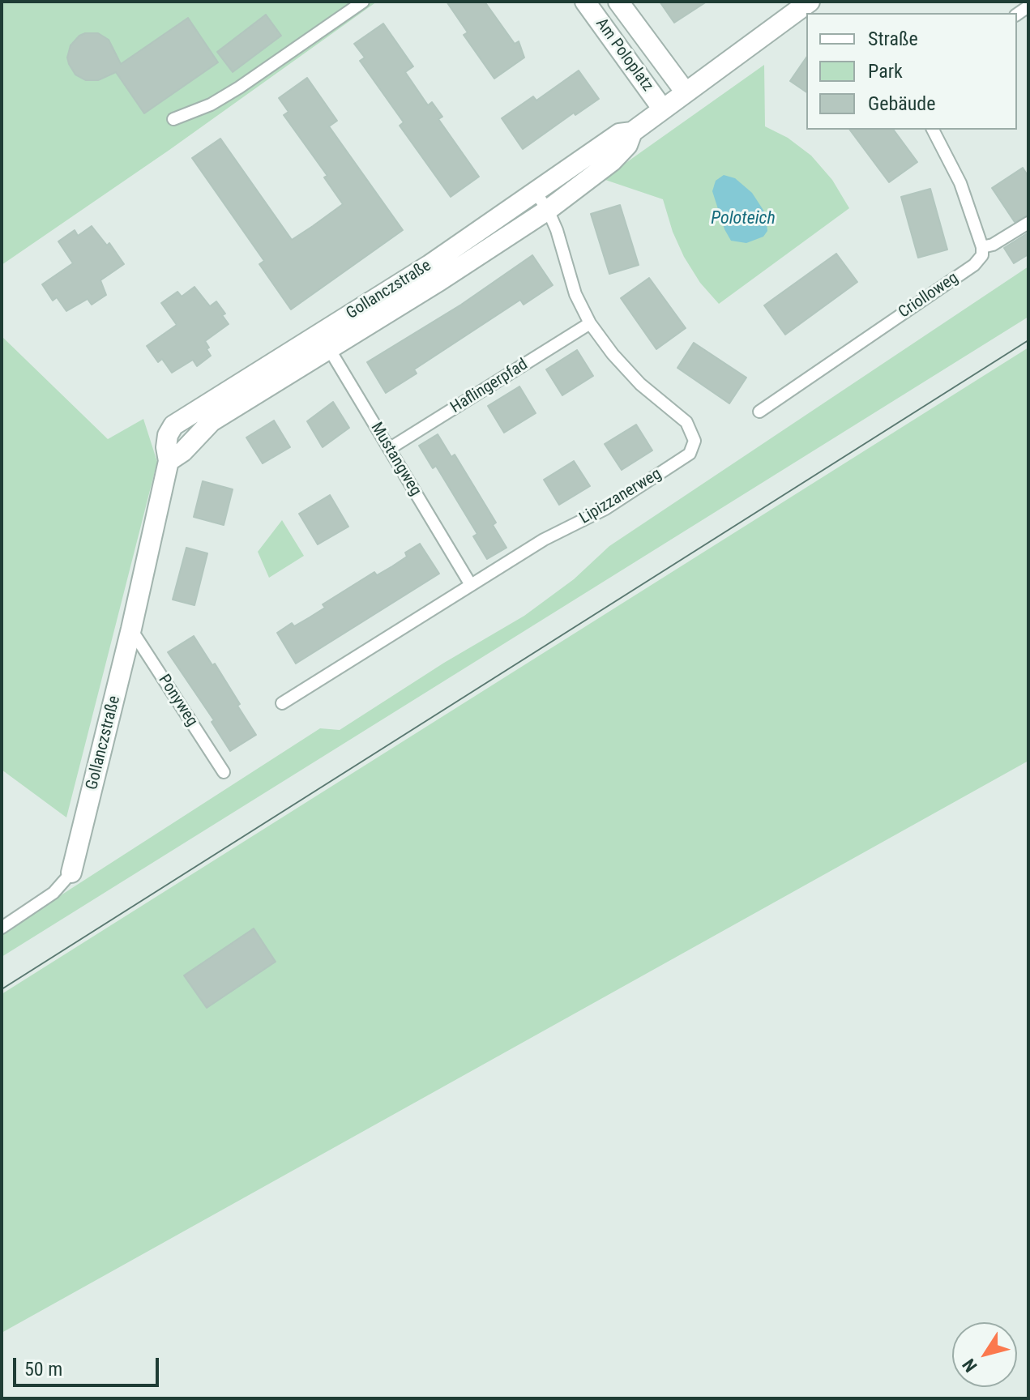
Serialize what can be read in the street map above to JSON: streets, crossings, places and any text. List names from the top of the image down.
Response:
{
  "streets": {
    "street": ["Am Poloplatz", "Gollanczstraße"],
    "lane": [
      "Criolloweg",
      "Haflingerpfad",
      "Mustangweg",
      "Lipizzanerweg",
      "Ponyweg"
    ]
  },
  "crossings": [
    ["Am Poloplatz", "Gollanczstraße"],
    ["Gollanczstraße", "Mustangweg"],
    ["Gollanczstraße", "Lipizzanerweg"],
    ["Gollanczstraße", "Ponyweg"],
    ["Haflingerpfad", "Mustangweg"],
    ["Haflingerpfad", "Lipizzanerweg"],
    ["Mustangweg", "Lipizzanerweg"]
  ],
  "water": ["Poloteich"],
  "legend": ["Straße", "Park", "Gebäude"],
  "scale_bar": "50 m",
  "north": "bottom left"
}
